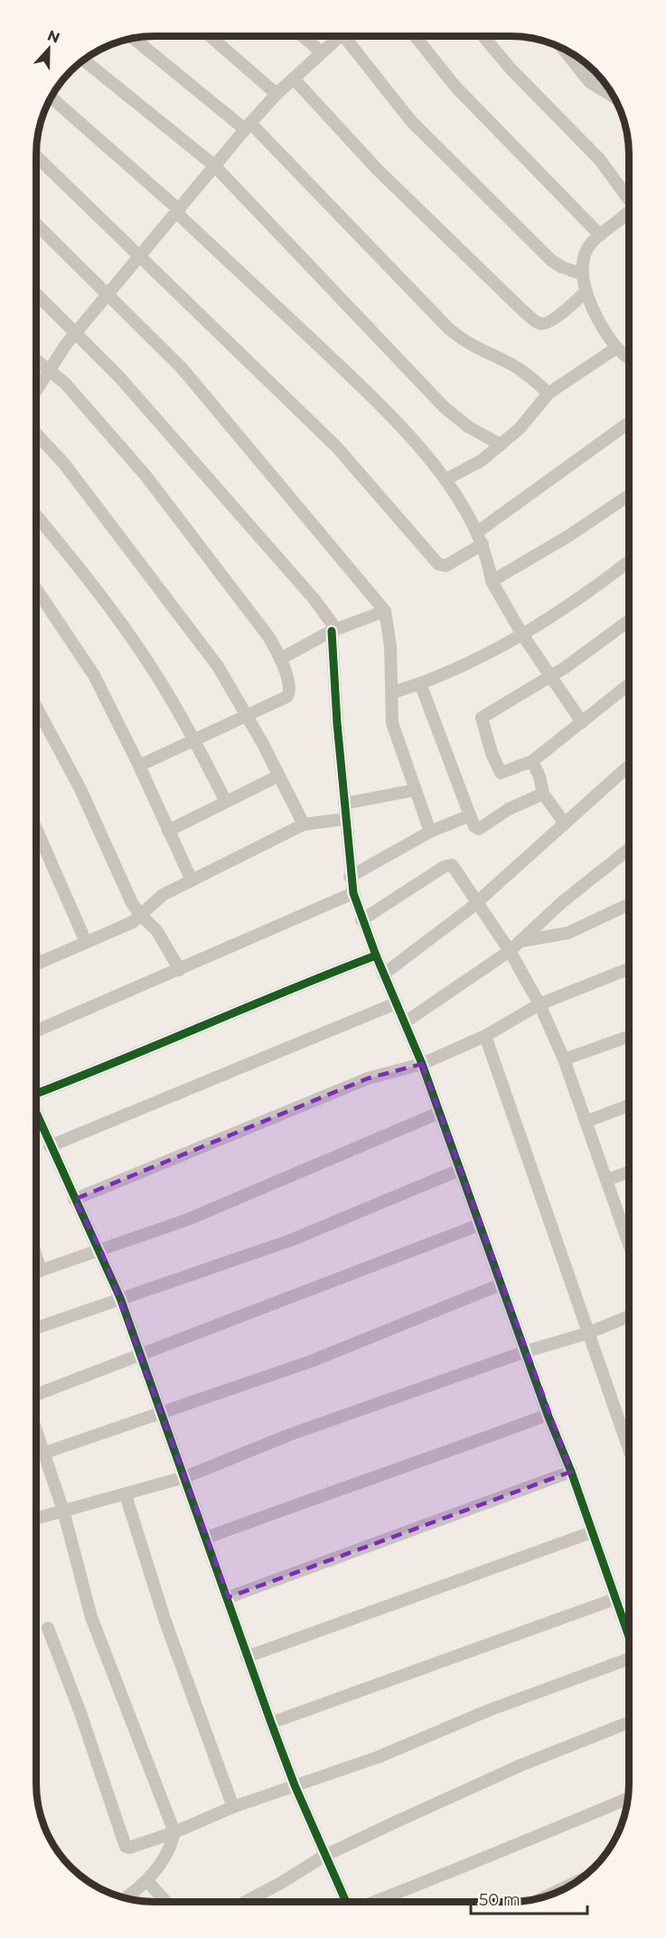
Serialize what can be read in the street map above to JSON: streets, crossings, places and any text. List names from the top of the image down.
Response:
{
  "scale_bar": "50 m",
  "north": "top"
}
